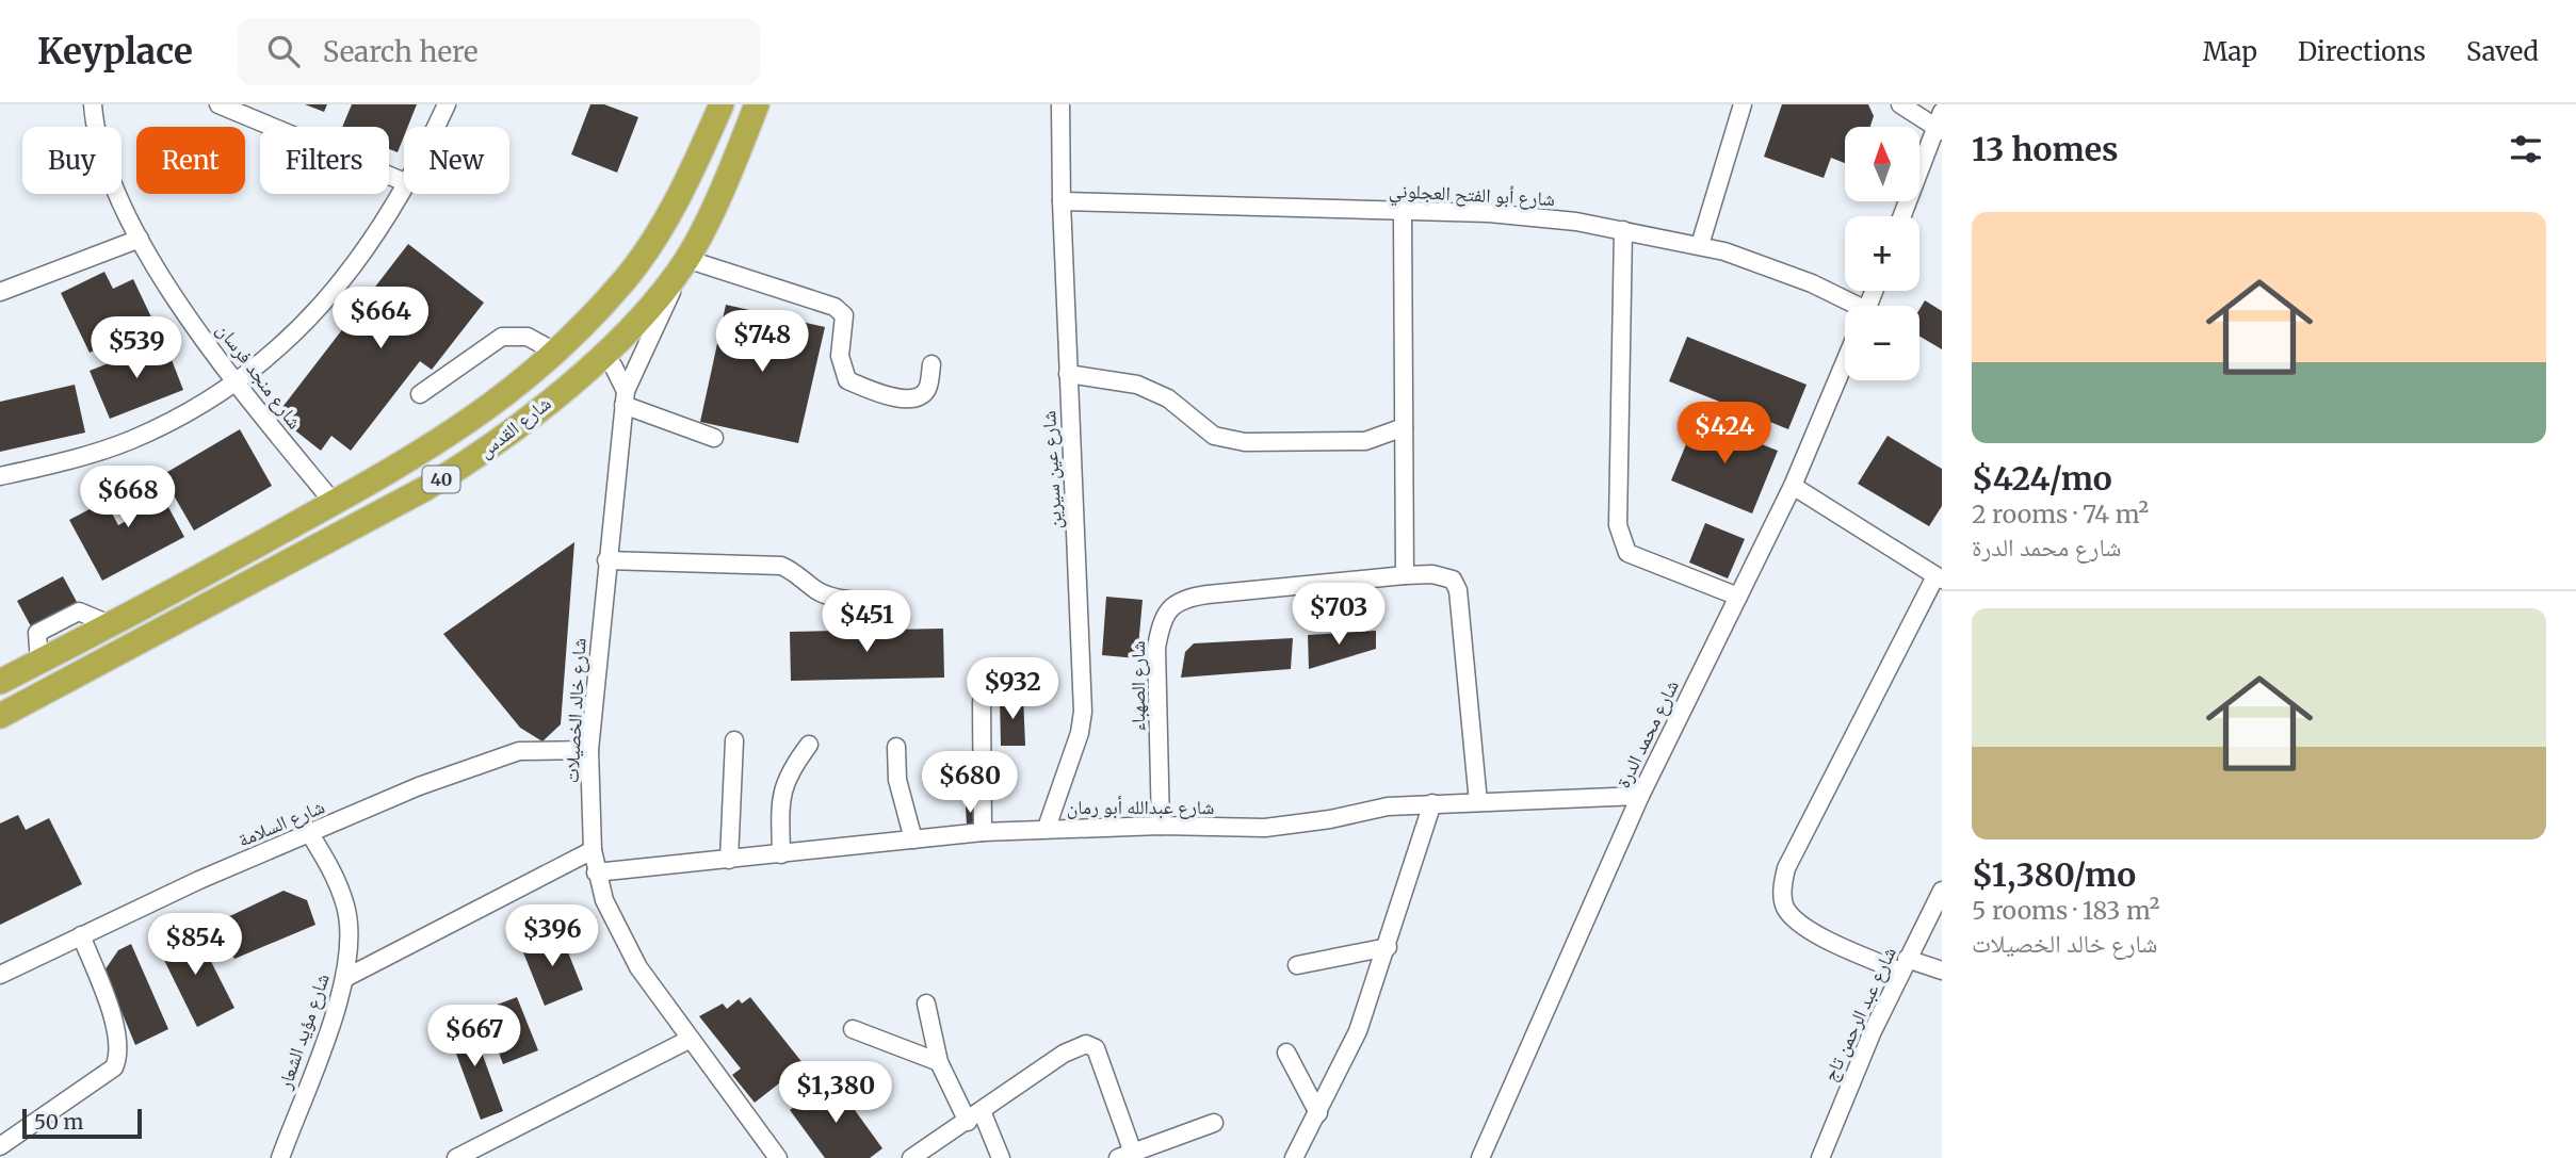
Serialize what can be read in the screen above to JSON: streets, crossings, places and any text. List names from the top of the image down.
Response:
{
  "streets": {
    "highway": ["شارع القدس", "40"],
    "street": [
      "شارع أبو الفتح العجلوني",
      "شارع منجد فرسان",
      "شارع عين سيرين",
      "شارع الصهباء",
      "شارع خالد الخصيلات",
      "شارع محمد الدرة",
      "شارع عبدالله أبو رمان",
      "شارع السلامة",
      "شارع عبد الرحمن تاج",
      "شارع مؤيد الشعار"
    ]
  },
  "crossings": [
    ["شارع أبو الفتح العجلوني", "شارع عين سيرين"],
    ["شارع منجد فرسان", "شارع القدس"],
    ["شارع القدس", "شارع خالد الخصيلات"],
    ["شارع عين سيرين", "شارع عبدالله أبو رمان"],
    ["شارع الصهباء", "شارع عبدالله أبو رمان"],
    ["شارع خالد الخصيلات", "شارع عبدالله أبو رمان"],
    ["شارع خالد الخصيلات", "شارع السلامة"],
    ["شارع محمد الدرة", "شارع عبدالله أبو رمان"],
    ["شارع السلامة", "شارع مؤيد الشعار"]
  ],
  "scale_bar": "50 m",
  "north": "top",
  "page": {
    "header": "Keyplace",
    "search": "Search here",
    "nav": ["Map", "Directions", "Saved"],
    "heading": "13 homes",
    "map_buttons": ["+", "−"],
    "chip": [
      "Buy",
      "Rent",
      "Filters",
      "New"
    ],
    "list": [
      {
        "name": "$424/mo",
        "note": "2 rooms · 74 m² · شارع محمد الدرة"
      },
      {
        "name": "$1,380/mo",
        "note": "5 rooms · 183 m² · شارع خالد الخصيلات"
      }
    ],
    "price": [
      "$664",
      "$748",
      "$539",
      "$424",
      "$668",
      "$703",
      "$451",
      "$932",
      "$680",
      "$396",
      "$854",
      "$667",
      "$1,380"
    ],
    "scale": "50 m"
  }
}
